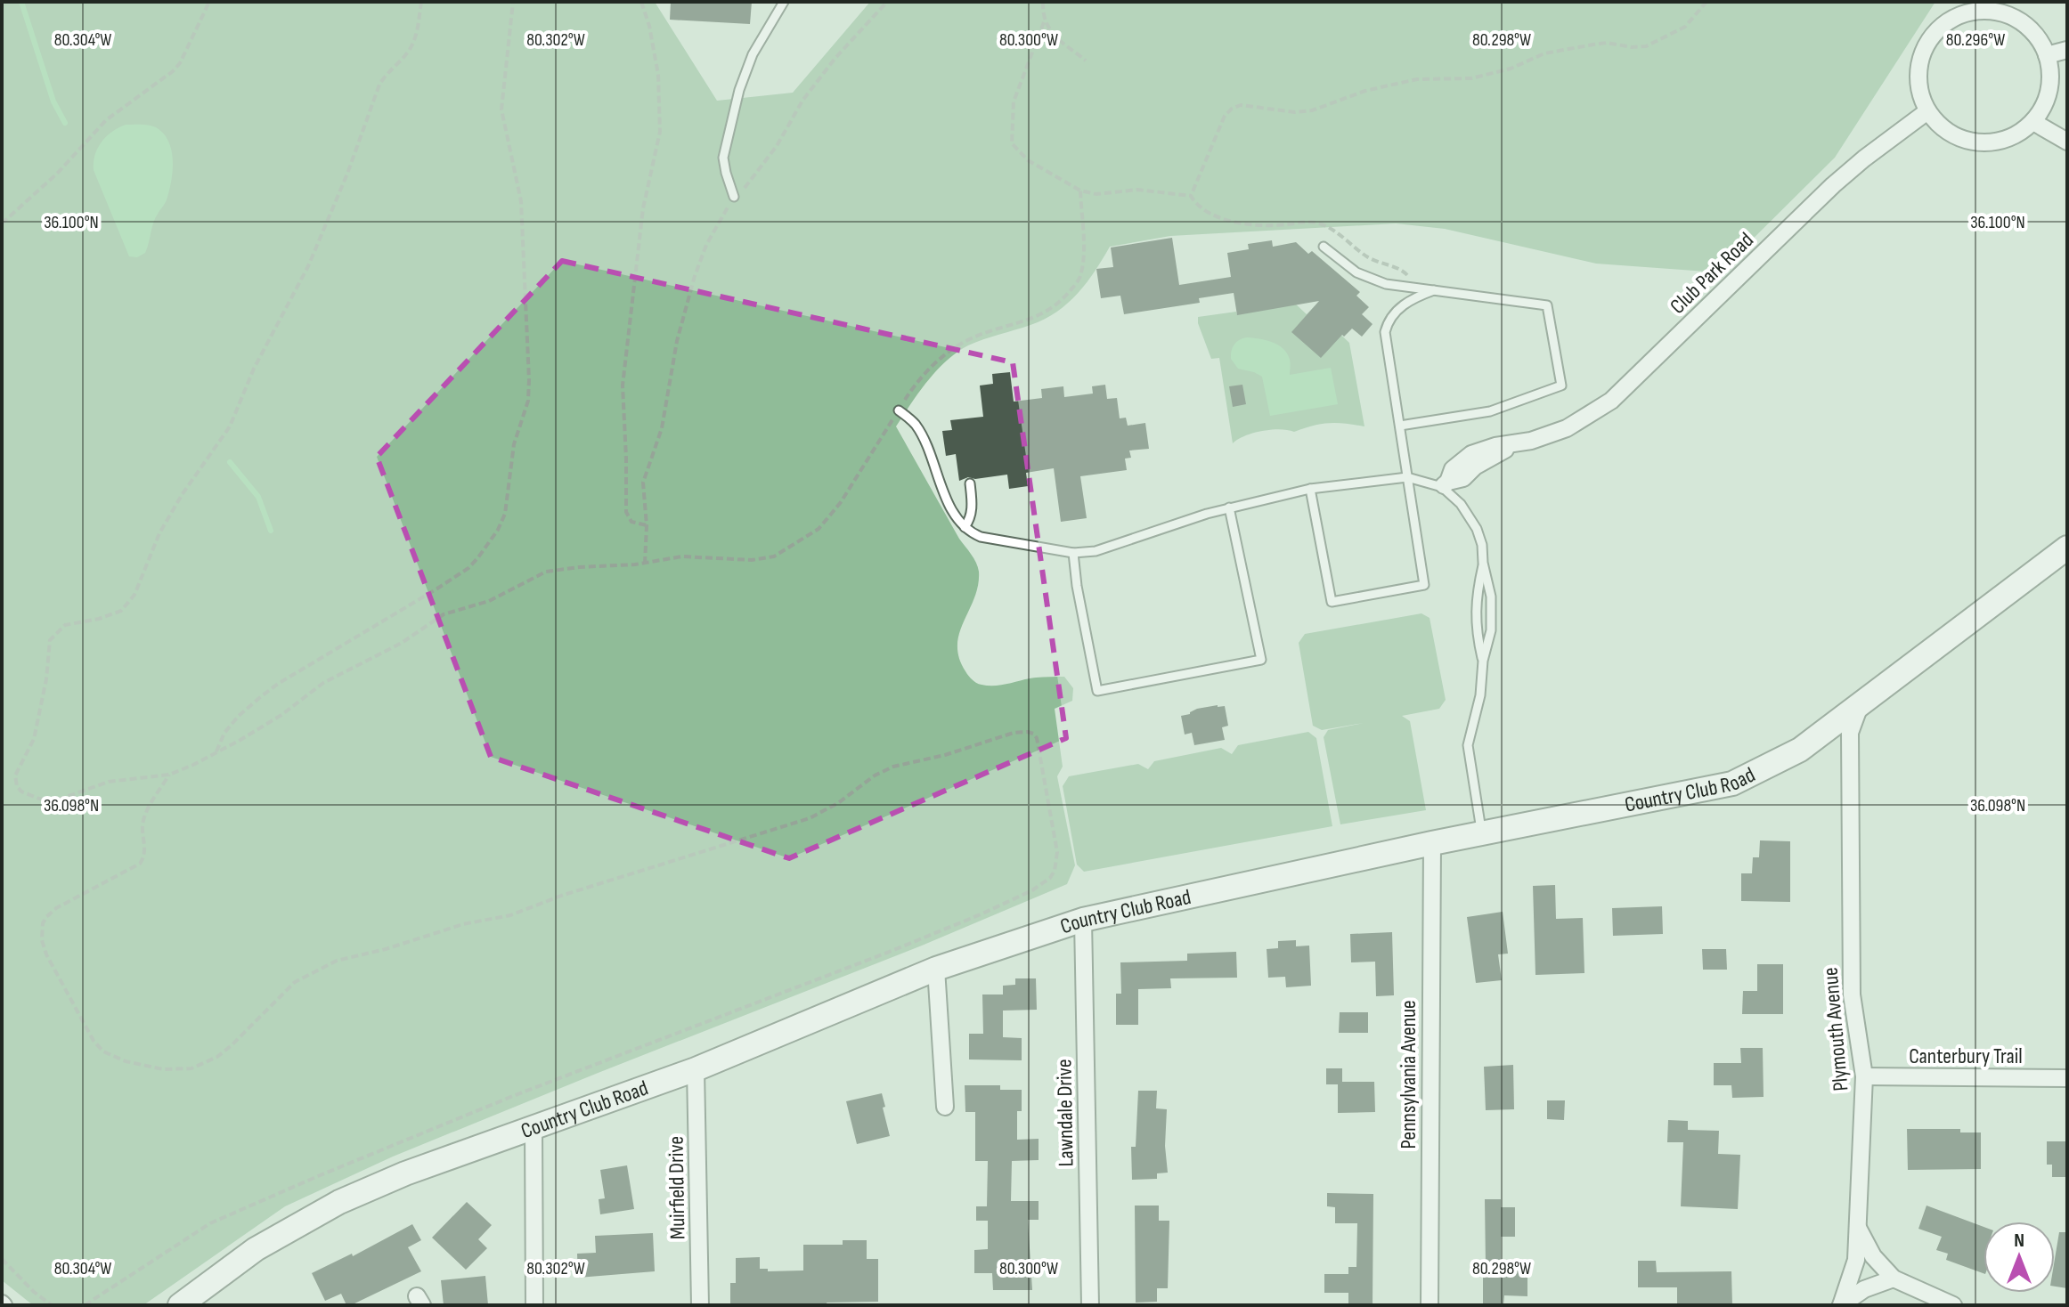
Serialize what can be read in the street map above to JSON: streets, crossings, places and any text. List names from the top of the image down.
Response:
{
  "streets": {
    "main road": ["Country Club Road"],
    "street": [
      "Club Park Road",
      "Plymouth Avenue",
      "Canterbury Trail",
      "Pennsylvania Avenue",
      "Lawndale Drive",
      "Muirfield Drive"
    ]
  },
  "crossings": [
    ["Country Club Road", "Plymouth Avenue"],
    ["Country Club Road", "Pennsylvania Avenue"],
    ["Country Club Road", "Lawndale Drive"],
    ["Country Club Road", "Muirfield Drive"],
    ["Plymouth Avenue", "Canterbury Trail"]
  ],
  "north": "top",
  "coordinates": [
    "80.304°W",
    "80.302°W",
    "80.300°W",
    "80.298°W",
    "80.296°W",
    "36.100°N",
    "36.098°N"
  ]
}
